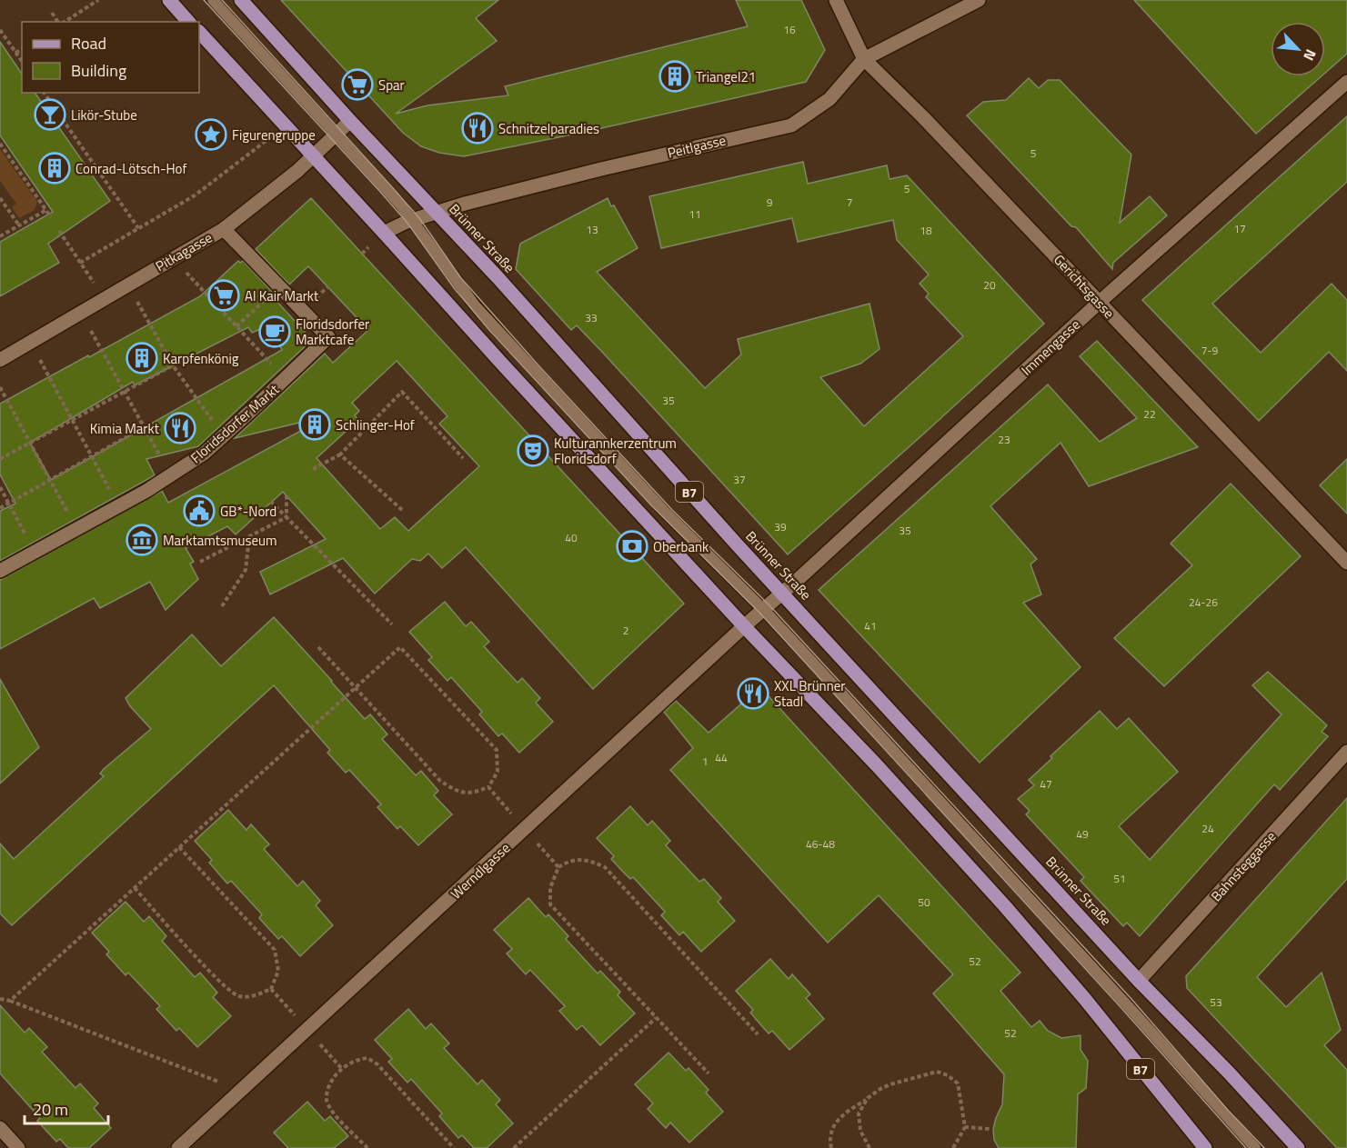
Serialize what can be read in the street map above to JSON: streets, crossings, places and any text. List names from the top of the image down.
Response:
{
  "streets": {
    "main road": ["Brünner Straße", "B7"],
    "street": [
      "Peitlgasse",
      "Pitkagasse",
      "Gerichtsgasse",
      "Immengasse",
      "Floridsdorfer Markt",
      "Bahnsteggasse",
      "Werndlgasse"
    ]
  },
  "crossings": [
    ["Peitlgasse", "Brünner Straße"],
    ["Peitlgasse", "Gerichtsgasse"],
    ["Peitlgasse", "B7"],
    ["Brünner Straße", "Pitkagasse"],
    ["Brünner Straße", "Immengasse"],
    ["Brünner Straße", "Bahnsteggasse"],
    ["Brünner Straße", "Werndlgasse"],
    ["Pitkagasse", "Floridsdorfer Markt"],
    ["Pitkagasse", "B7"],
    ["Gerichtsgasse", "Immengasse"],
    ["Immengasse", "Werndlgasse"],
    ["B7", "Werndlgasse"]
  ],
  "places": {
    "building": [
      "Triangel21",
      "Conrad-Lötsch-Hof",
      "Karpfenkönig",
      "Schlinger-Hof"
    ],
    "supermarket": ["Spar", "Al Kair Markt"],
    "bar": ["Likör-Stube"],
    "restaurant": ["Schnitzelparadies", "Kimia Markt", "XXL Brünner Stadl"],
    "place": ["Figurengruppe"],
    "cafe": ["Floridsdorfer Marktcafe"],
    "theatre": ["Kulturannkerzentrum Floridsdorf"],
    "public building": ["GB*-Nord"],
    "museum": ["Marktamtsmuseum"],
    "bank": ["Oberbank"]
  },
  "house_numbers": [
    "16",
    "5",
    "5",
    "9",
    "7",
    "11",
    "17",
    "13",
    "18",
    "20",
    "33",
    "7-9",
    "35",
    "22",
    "23",
    "37",
    "39",
    "35",
    "40",
    "24-26",
    "41",
    "2",
    "44",
    "1",
    "47",
    "24",
    "49",
    "46-48",
    "51",
    "50",
    "52",
    "53",
    "52"
  ],
  "legend": ["Road", "Building"],
  "scale_bar": "20 m",
  "north": "bottom right"
}
